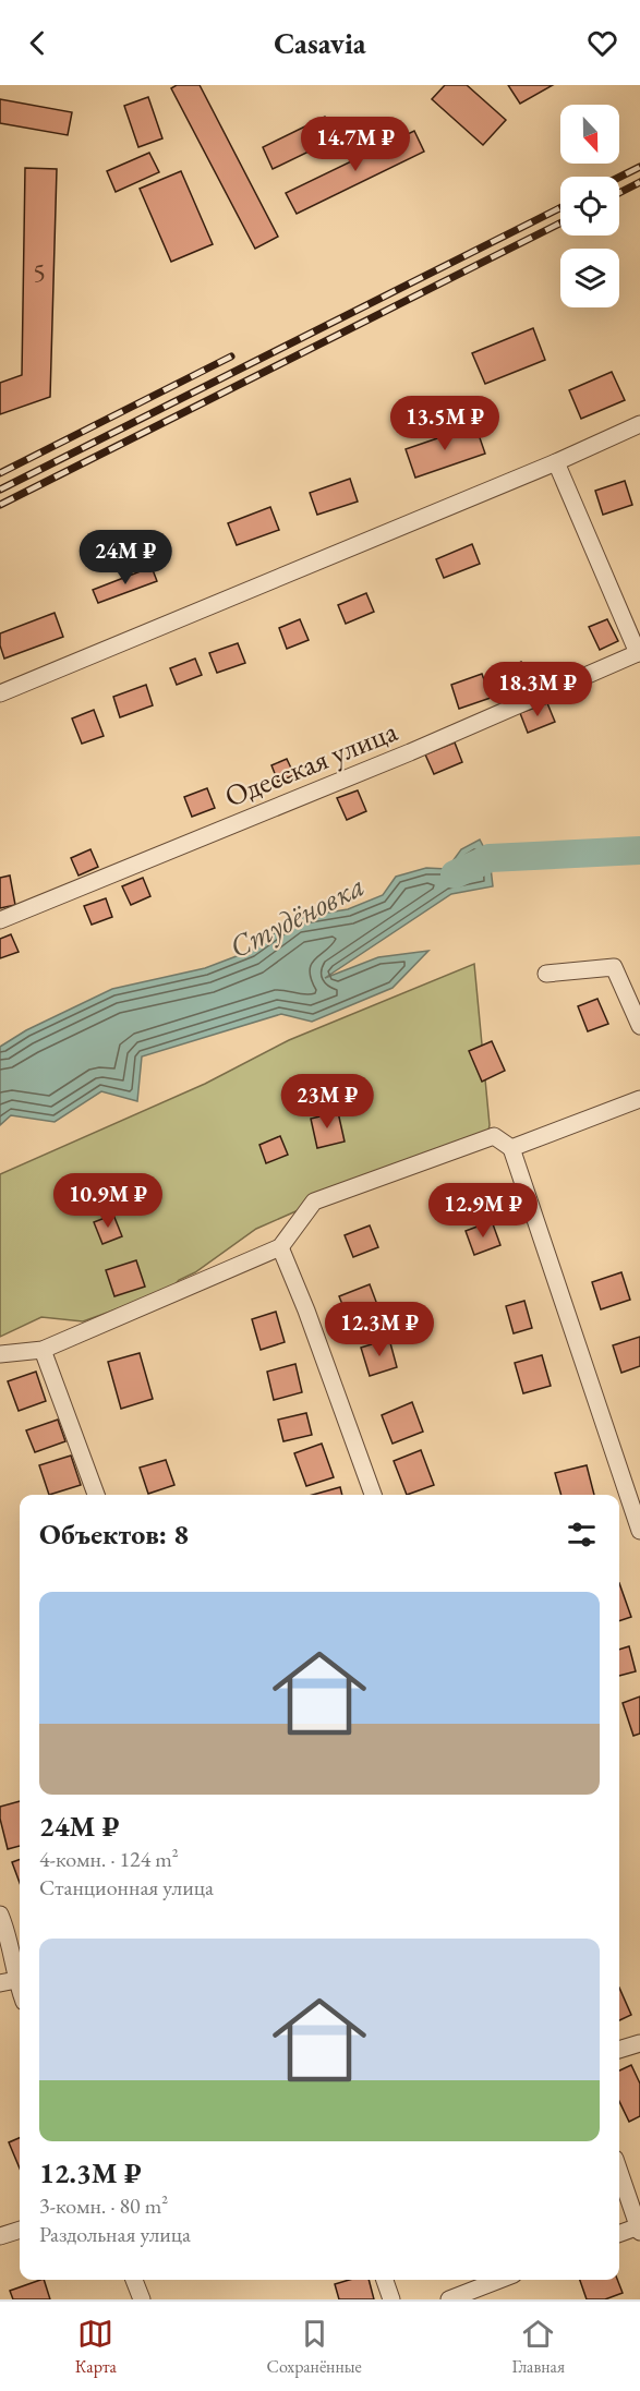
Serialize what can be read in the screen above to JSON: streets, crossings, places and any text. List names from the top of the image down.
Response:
{
  "streets": {
    "street": ["Одесская улица"]
  },
  "water": ["Студёновка"],
  "house_numbers": ["5"],
  "north": "bottom",
  "page": {
    "header": "Casavia",
    "price": [
      "14.7M ₽",
      "13.5M ₽",
      "24M ₽",
      "18.3M ₽",
      "23M ₽",
      "10.9M ₽",
      "12.9M ₽",
      "12.3M ₽"
    ],
    "heading": "Объектов: 8",
    "list": [
      {
        "name": "24M ₽",
        "note": "4-комн. · 124 m² · Станционная улица"
      },
      {
        "name": "12.3M ₽",
        "note": "3-комн. · 80 m² · Раздольная улица"
      }
    ],
    "tabs": ["Карта", "Сохранённые", "Главная"]
  }
}
